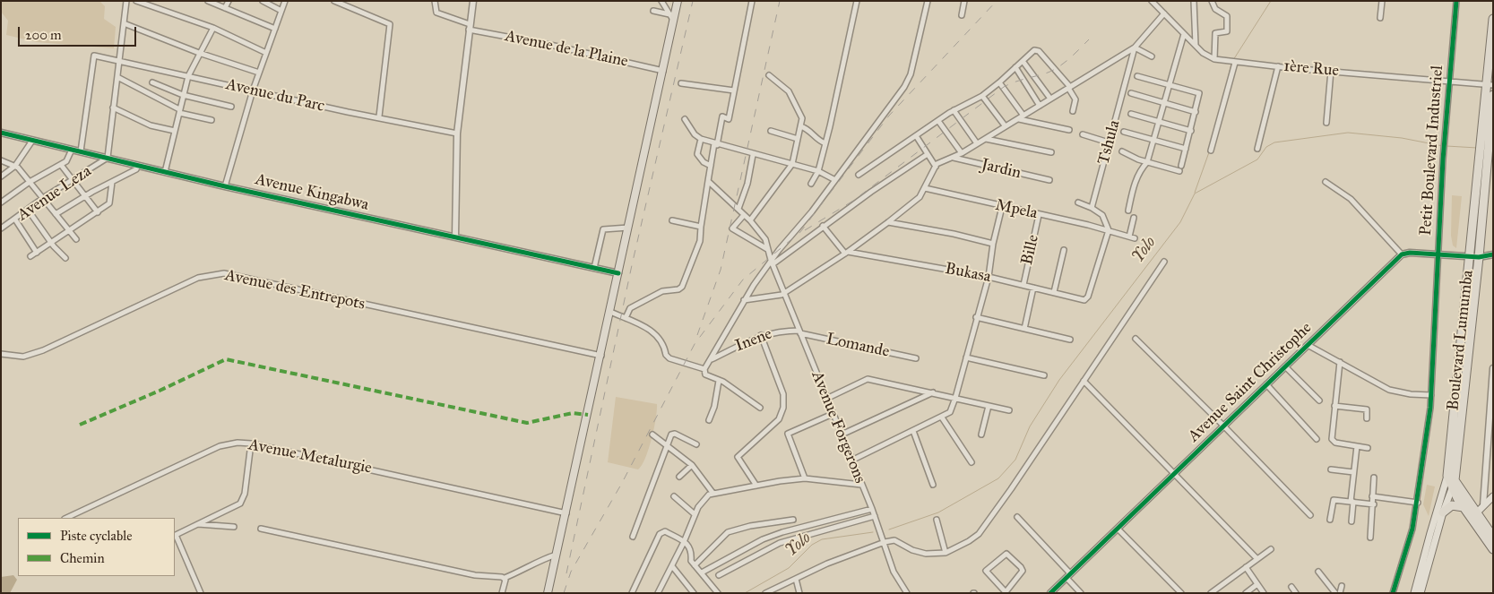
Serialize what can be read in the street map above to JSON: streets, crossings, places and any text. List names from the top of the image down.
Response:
{
  "streets": {
    "highway": ["Boulevard Lumumba"],
    "street": [
      "Avenue de la Plaine",
      "1ère Rue",
      "Avenue du Parc",
      "Tshula",
      "Petit Boulevard Industriel",
      "Jardin",
      "Avenue Kingabwa",
      "Avenue Leza",
      "Mpela",
      "Bille",
      "Bukasa",
      "Avenue des Entrepots",
      "Inene",
      "Lomande",
      "Avenue Saint Christophe",
      "Avenue Forgerons",
      "Avenue Metalurgie"
    ]
  },
  "crossings": [
    ["1ère Rue", "Petit Boulevard Industriel"],
    ["1ère Rue", "Boulevard Lumumba"],
    ["Avenue du Parc", "Avenue Kingabwa"],
    ["Avenue Kingabwa", "Avenue Leza"],
    ["Mpela", "Bille"],
    ["Mpela", "Bukasa"],
    ["Bille", "Bukasa"],
    ["Inene", "Lomande"],
    ["Inene", "Avenue Forgerons"],
    ["Lomande", "Avenue Forgerons"]
  ],
  "water": ["Yolo"],
  "legend": ["Piste cyclable", "Chemin"],
  "scale_bar": "200 m"
}
